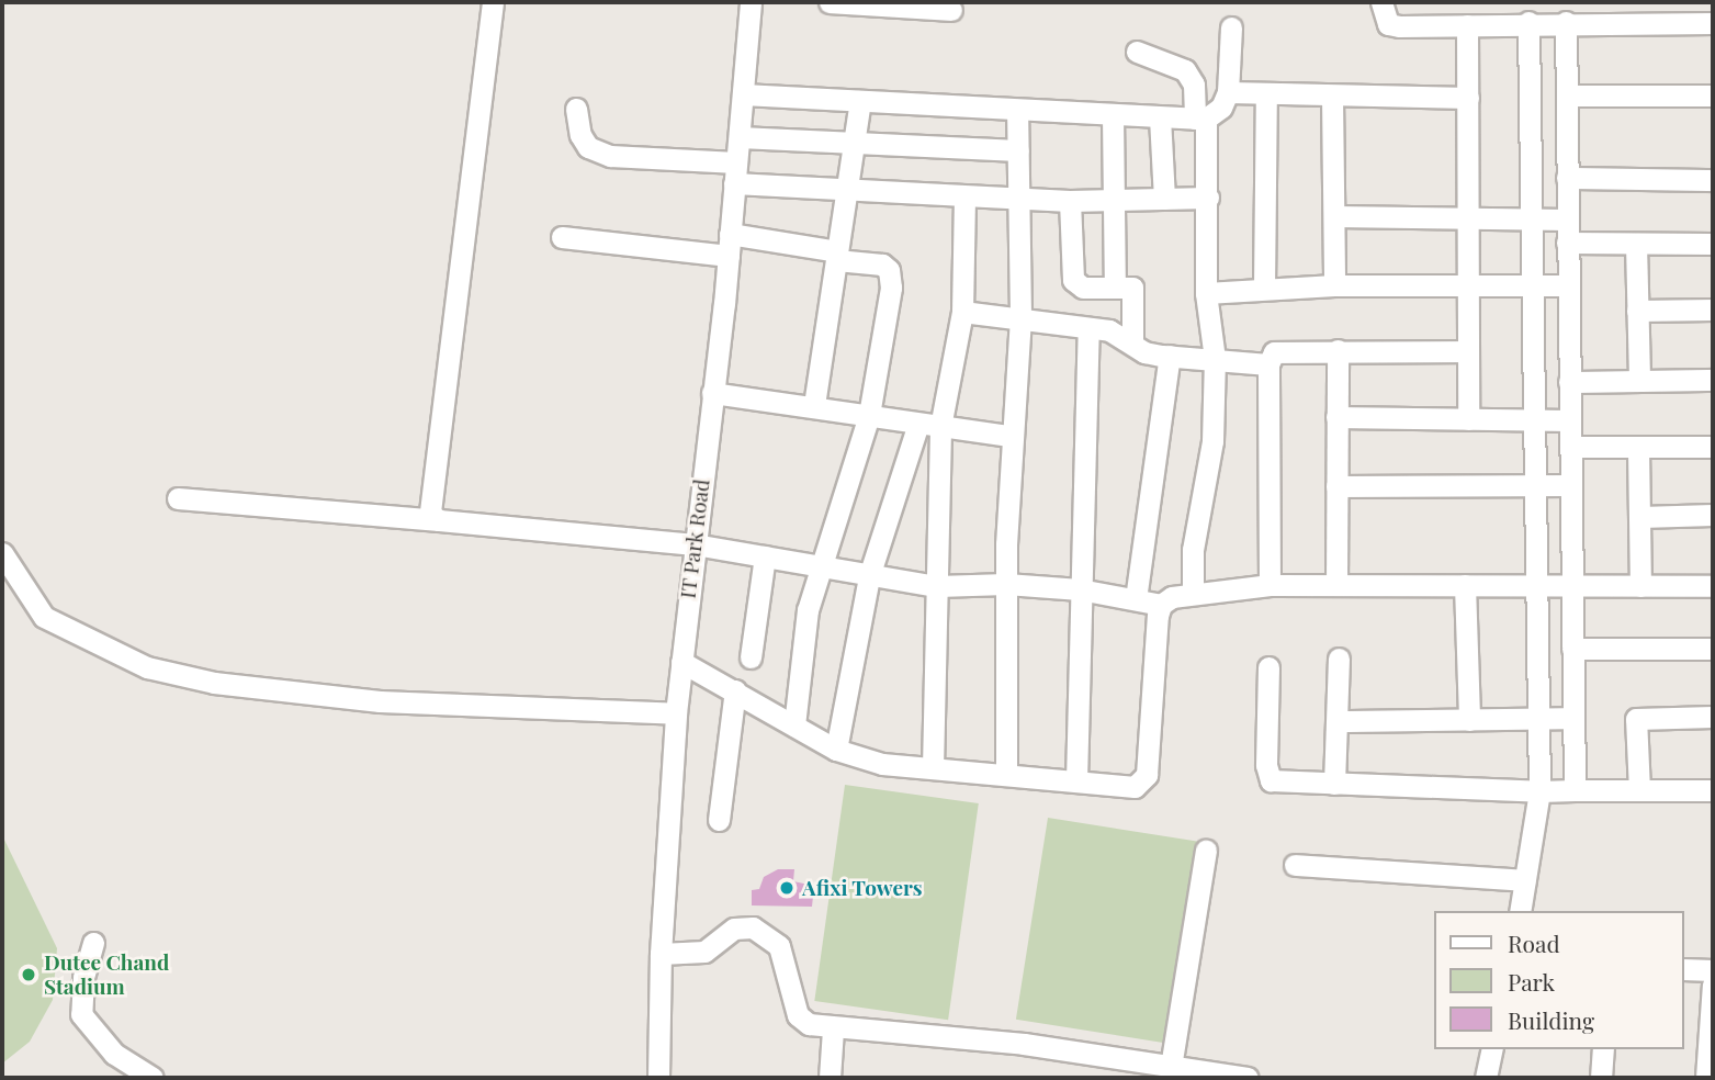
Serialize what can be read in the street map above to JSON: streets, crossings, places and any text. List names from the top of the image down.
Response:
{
  "streets": {
    "street": ["IT Park Road"]
  },
  "places": ["Afixi Towers", "Dutee Chand Stadium"],
  "legend": ["Road", "Park", "Building"]
}
